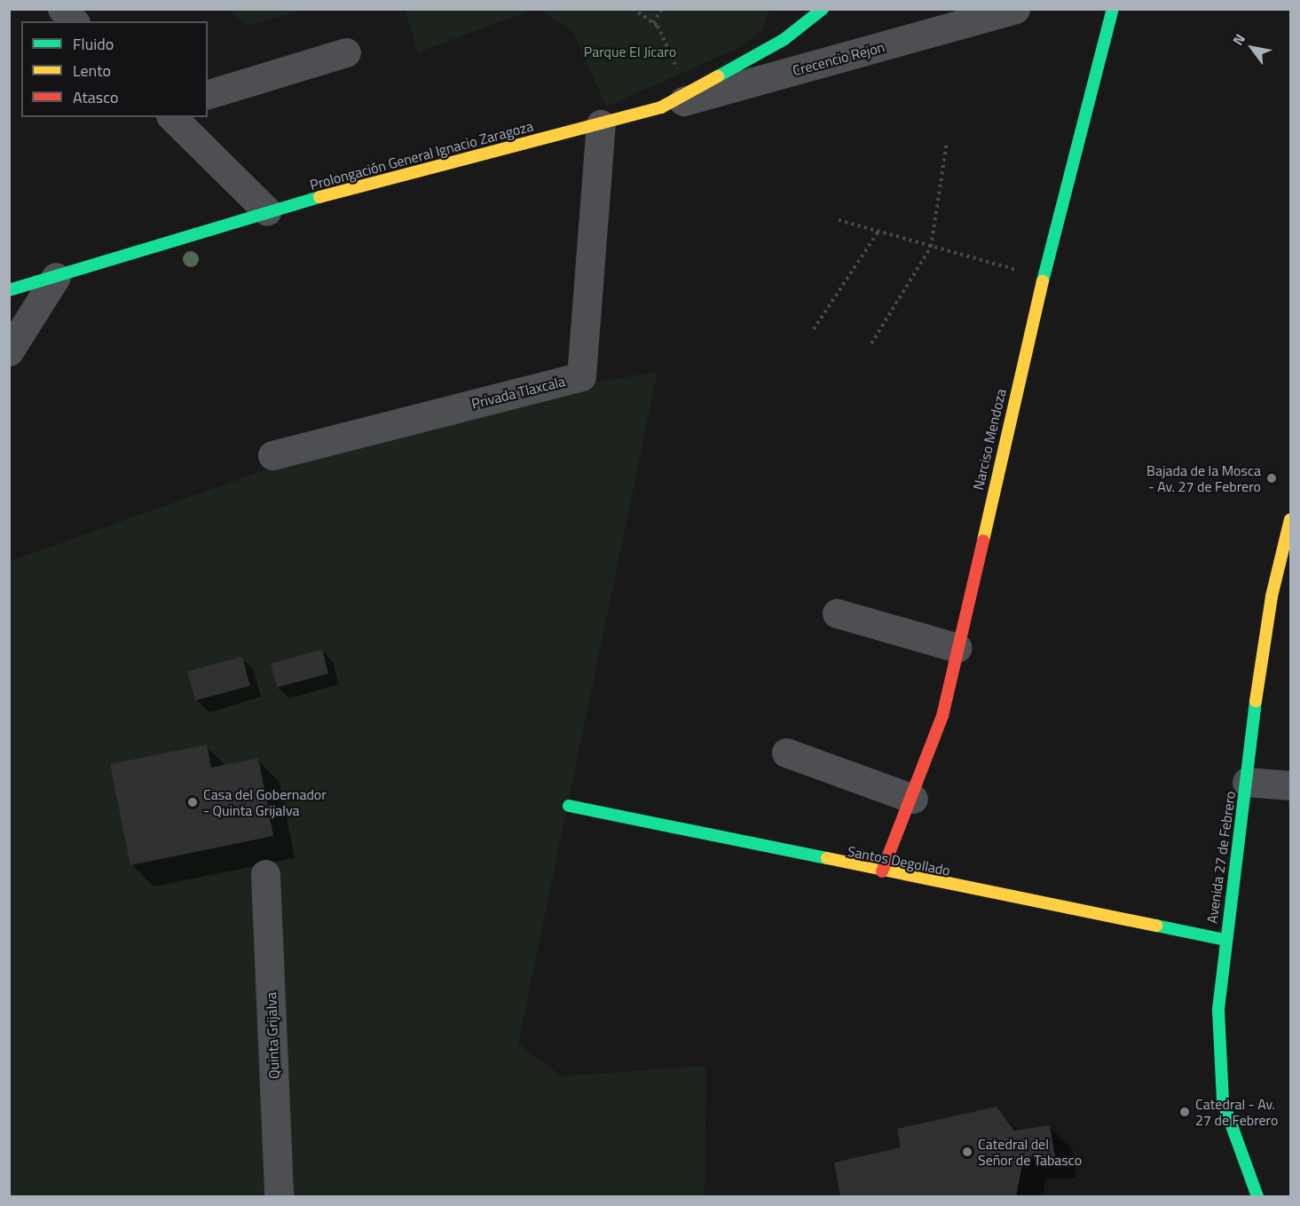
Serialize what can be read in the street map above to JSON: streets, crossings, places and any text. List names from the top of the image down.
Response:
{
  "streets": {
    "street": [
      "Crecencio Rejon",
      "Prolongación General Ignacio Zaragoza",
      "Privada Tlaxcala",
      "Narciso Mendoza",
      "Avenida 27 de Febrero",
      "Santos Degollado",
      "Quinta Grijalva"
    ]
  },
  "crossings": [
    ["Crecencio Rejon", "Prolongación General Ignacio Zaragoza"],
    ["Prolongación General Ignacio Zaragoza", "Privada Tlaxcala"],
    ["Narciso Mendoza", "Santos Degollado"],
    ["Avenida 27 de Febrero", "Santos Degollado"]
  ],
  "parks": ["Parque El Jícaro"],
  "places": [
    "Bajada de la Mosca - Av. 27 de Febrero",
    "Casa del Gobernador - Quinta Grijalva",
    "Catedral - Av. 27 de Febrero",
    "Catedral del Señor de Tabasco"
  ],
  "legend": ["Fluido", "Lento", "Atasco"],
  "north": "top left"
}
